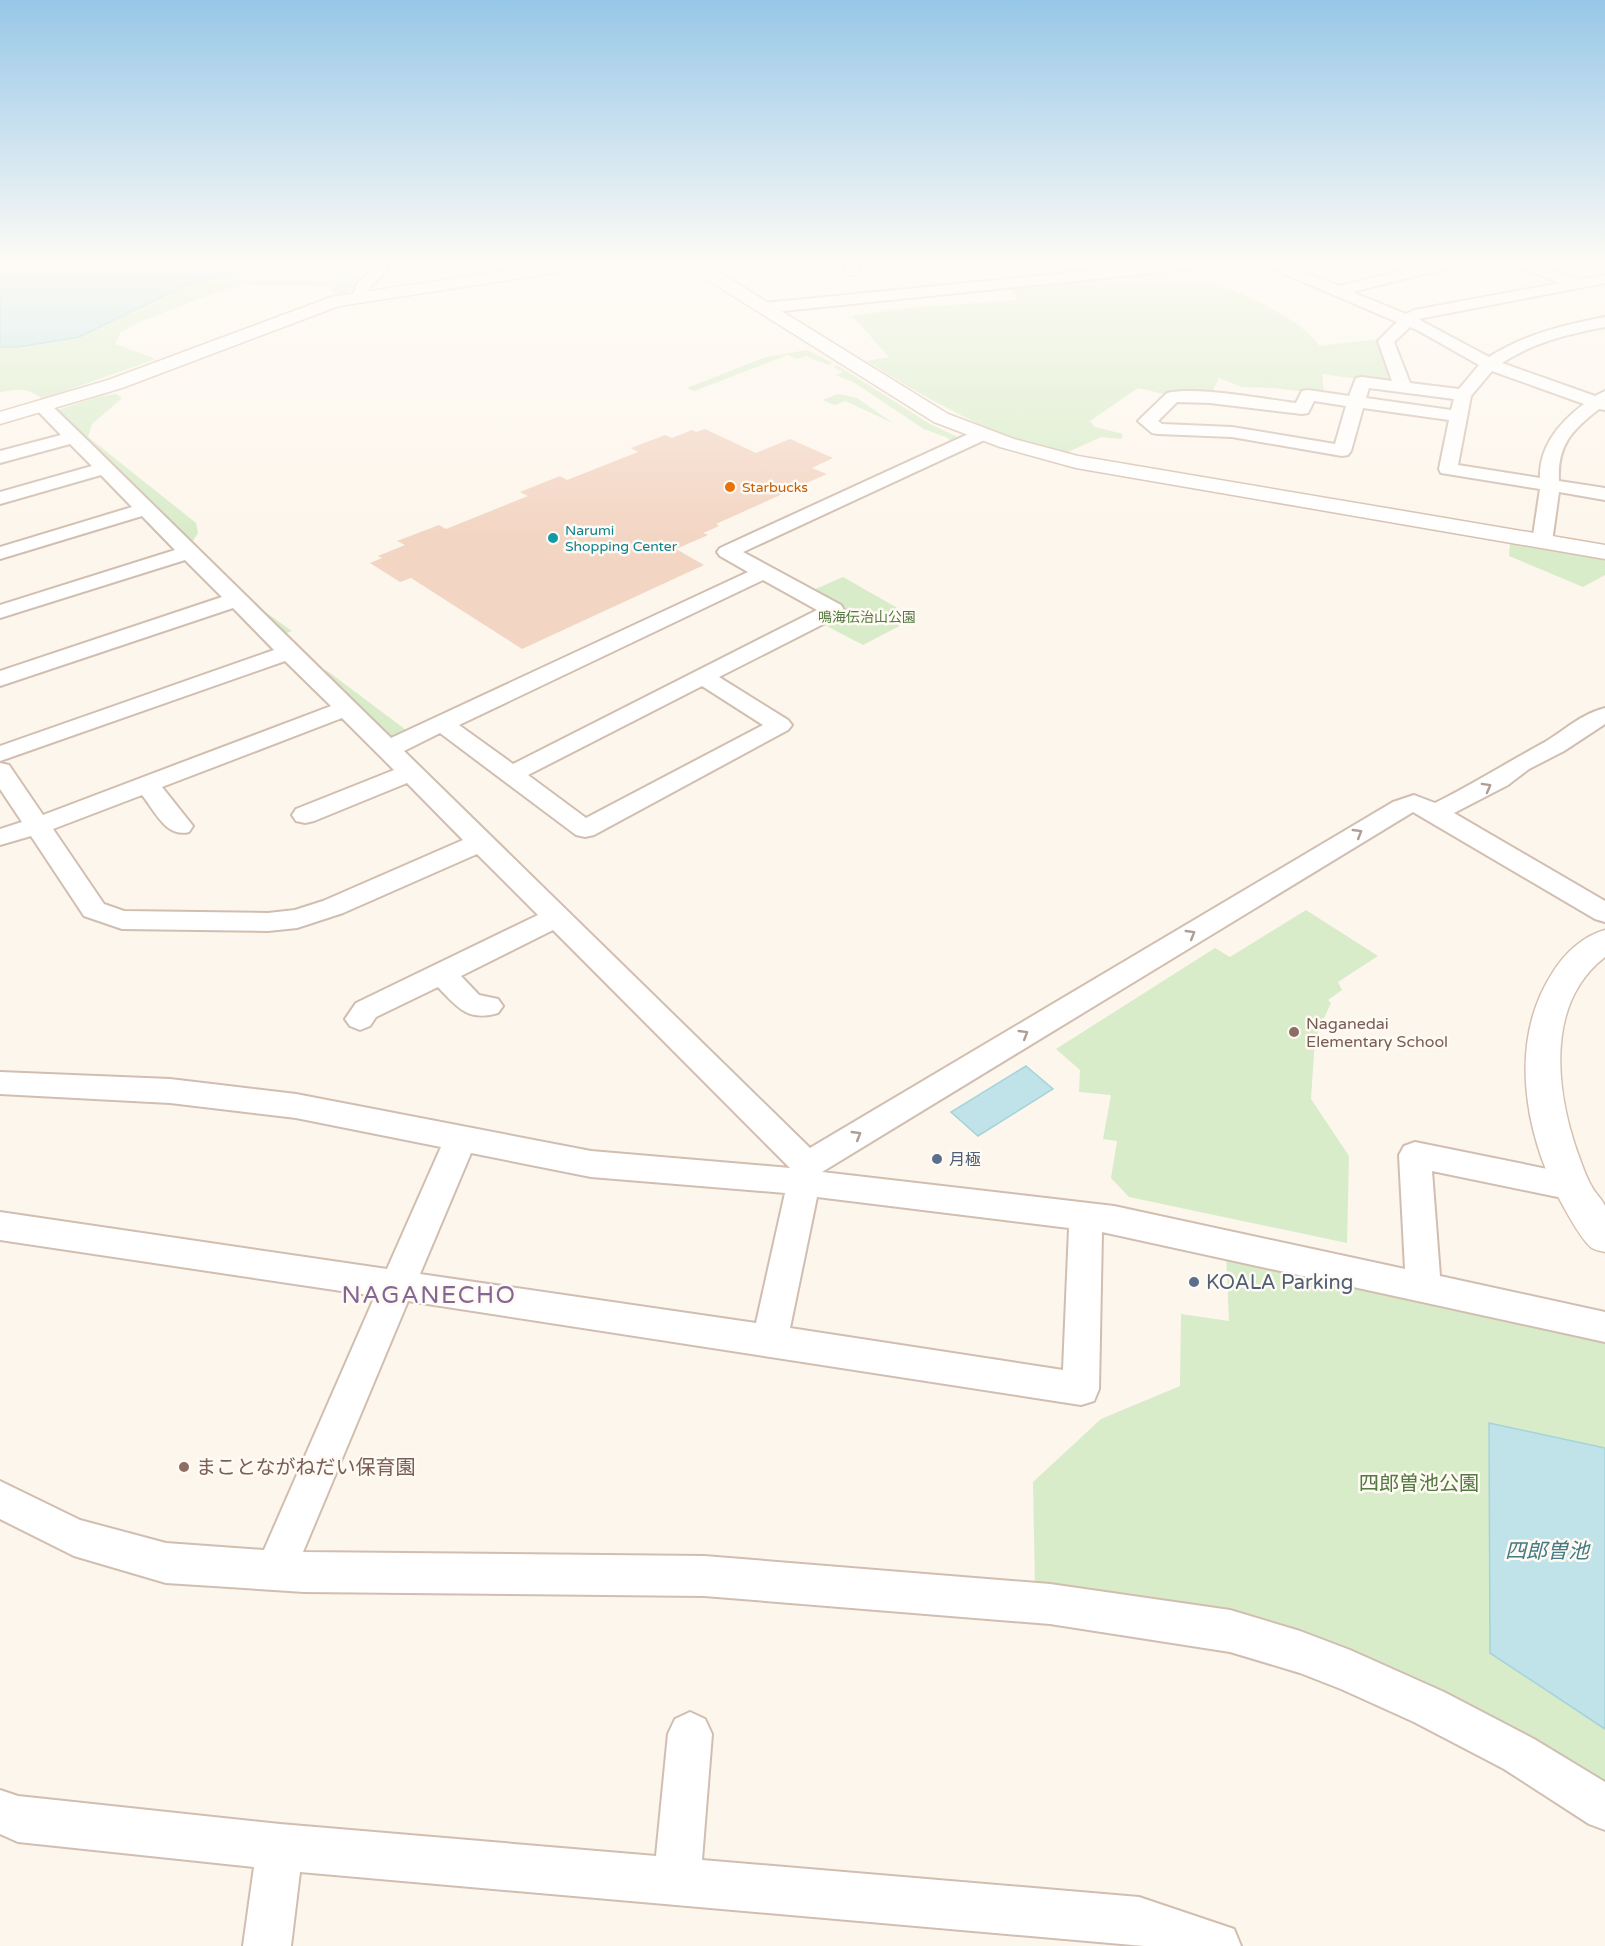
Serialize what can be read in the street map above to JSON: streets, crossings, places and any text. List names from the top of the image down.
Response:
{
  "districts": ["NAGANECHO"],
  "water": ["四郎曽池"],
  "parks": ["鳴海伝治山公園", "四郎曽池公園"],
  "places": [
    "Starbucks",
    "Narumi Shopping Center",
    "Naganedai Elementary School",
    "月極",
    "KOALA Parking",
    "まことながねだい保育園"
  ]
}
